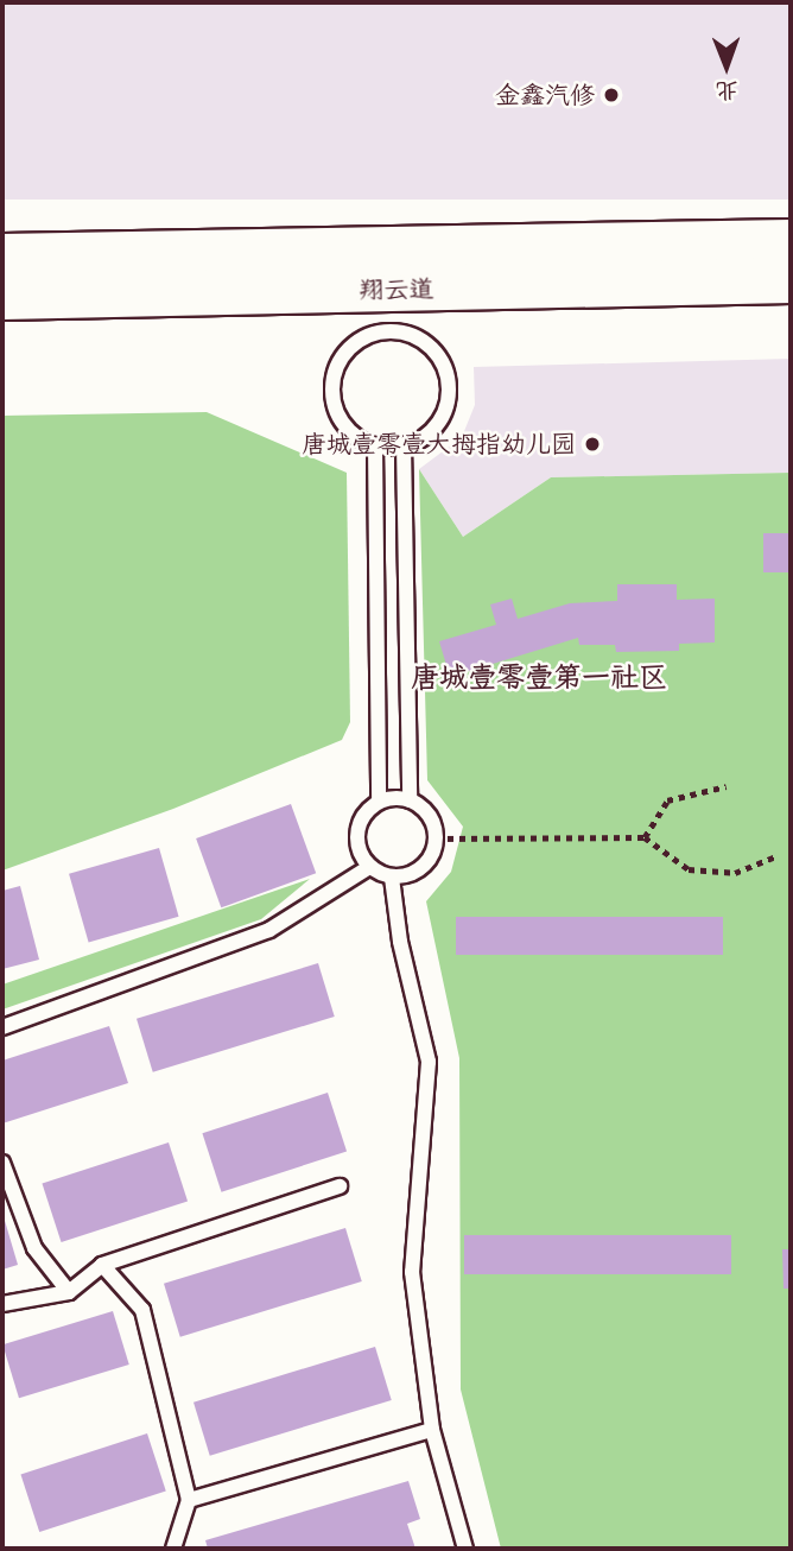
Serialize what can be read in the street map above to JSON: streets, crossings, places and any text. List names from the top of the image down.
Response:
{
  "streets": {
    "main road": ["翔云道"]
  },
  "districts": ["唐城壹零壹第一社区"],
  "places": ["金鑫汽修", "唐城壹零壹大拇指幼儿园"],
  "north": "bottom"
}
